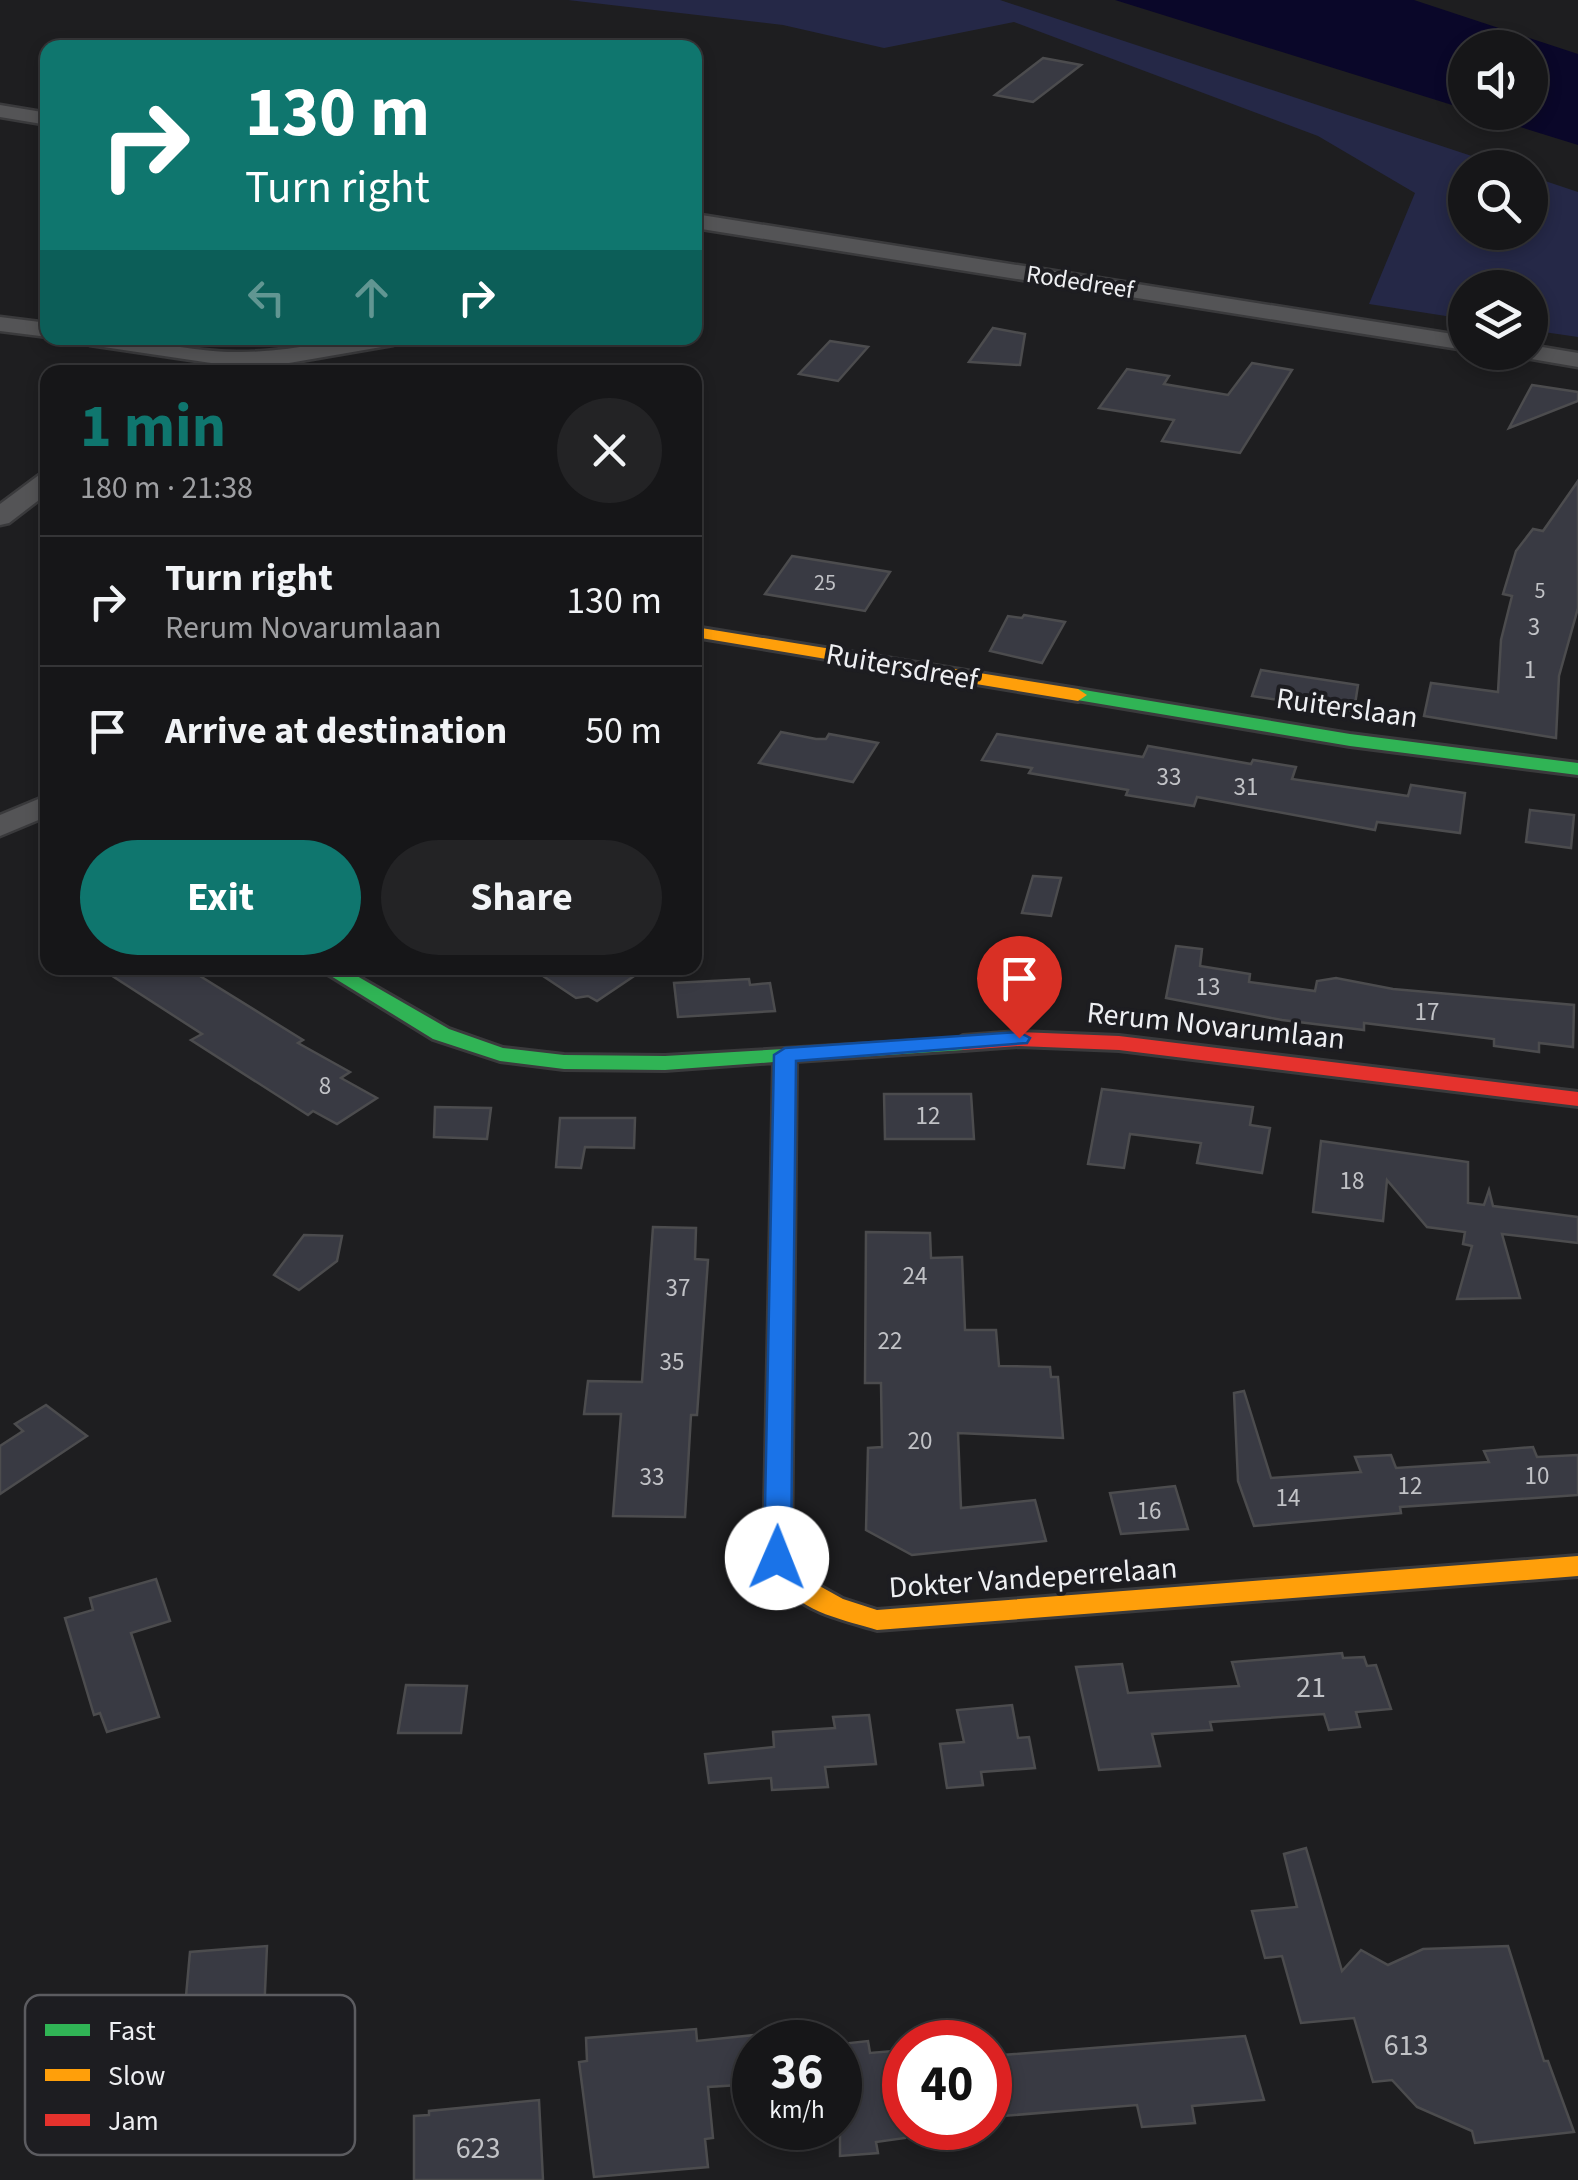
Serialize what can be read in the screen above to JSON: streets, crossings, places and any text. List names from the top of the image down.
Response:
{
  "streets": {
    "street": [
      "Rodedreef",
      "Ruitersdreef",
      "Ruiterslaan",
      "Rerum Novarumlaan",
      "Dokter Vandeperrelaan"
    ]
  },
  "crossings": [
    ["Ruitersdreef", "Ruiterslaan"],
    ["Rerum Novarumlaan", "Dokter Vandeperrelaan"]
  ],
  "house_numbers": [
    "25",
    "5",
    "3",
    "1",
    "33",
    "31",
    "13",
    "17",
    "8",
    "12",
    "18",
    "24",
    "37",
    "22",
    "35",
    "20",
    "10",
    "33",
    "12",
    "14",
    "16",
    "21",
    "613",
    "623"
  ],
  "legend": ["Fast", "Slow", "Jam"],
  "page": {
    "turn": ["130 m", "Turn right"],
    "heading": ["1 min", "180 m · 21:38"],
    "list": [
      {
        "name": "Turn right",
        "note": "Rerum Novarumlaan",
        "value": "130 m"
      },
      {
        "name": "Arrive at destination",
        "value": "50 m"
      }
    ],
    "buttons": ["Exit", "Share"],
    "speed": "36 km/h",
    "limit": "40"
  }
}
